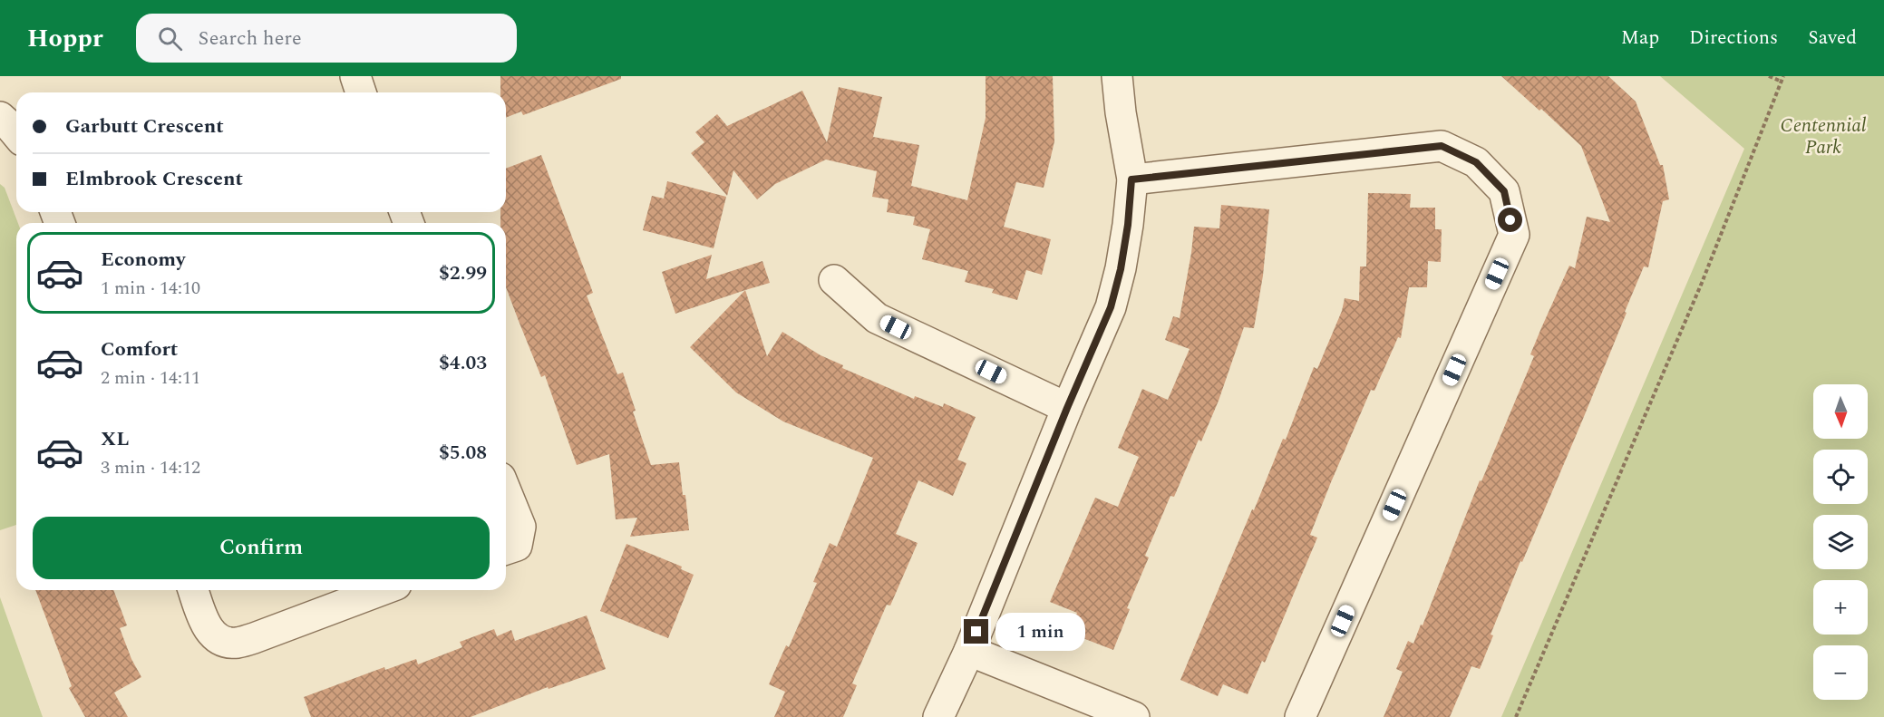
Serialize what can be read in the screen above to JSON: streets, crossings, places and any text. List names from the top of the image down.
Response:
{
  "parks": ["Centennial Park"],
  "north": "bottom",
  "page": {
    "header": "Hoppr",
    "search": "Search here",
    "nav": ["Map", "Directions", "Saved"],
    "banner": ["Garbutt Crescent", "Elmbrook Crescent"],
    "list": [
      {
        "name": "Economy",
        "note": "1 min · 14:10",
        "value": "$2.99"
      },
      {
        "name": "Comfort",
        "note": "2 min · 14:11",
        "value": "$4.03"
      },
      {
        "name": "XL",
        "note": "3 min · 14:12",
        "value": "$5.08"
      }
    ],
    "map_buttons": ["+", "−"],
    "buttons": "Confirm",
    "bubble": "1 min"
  }
}
